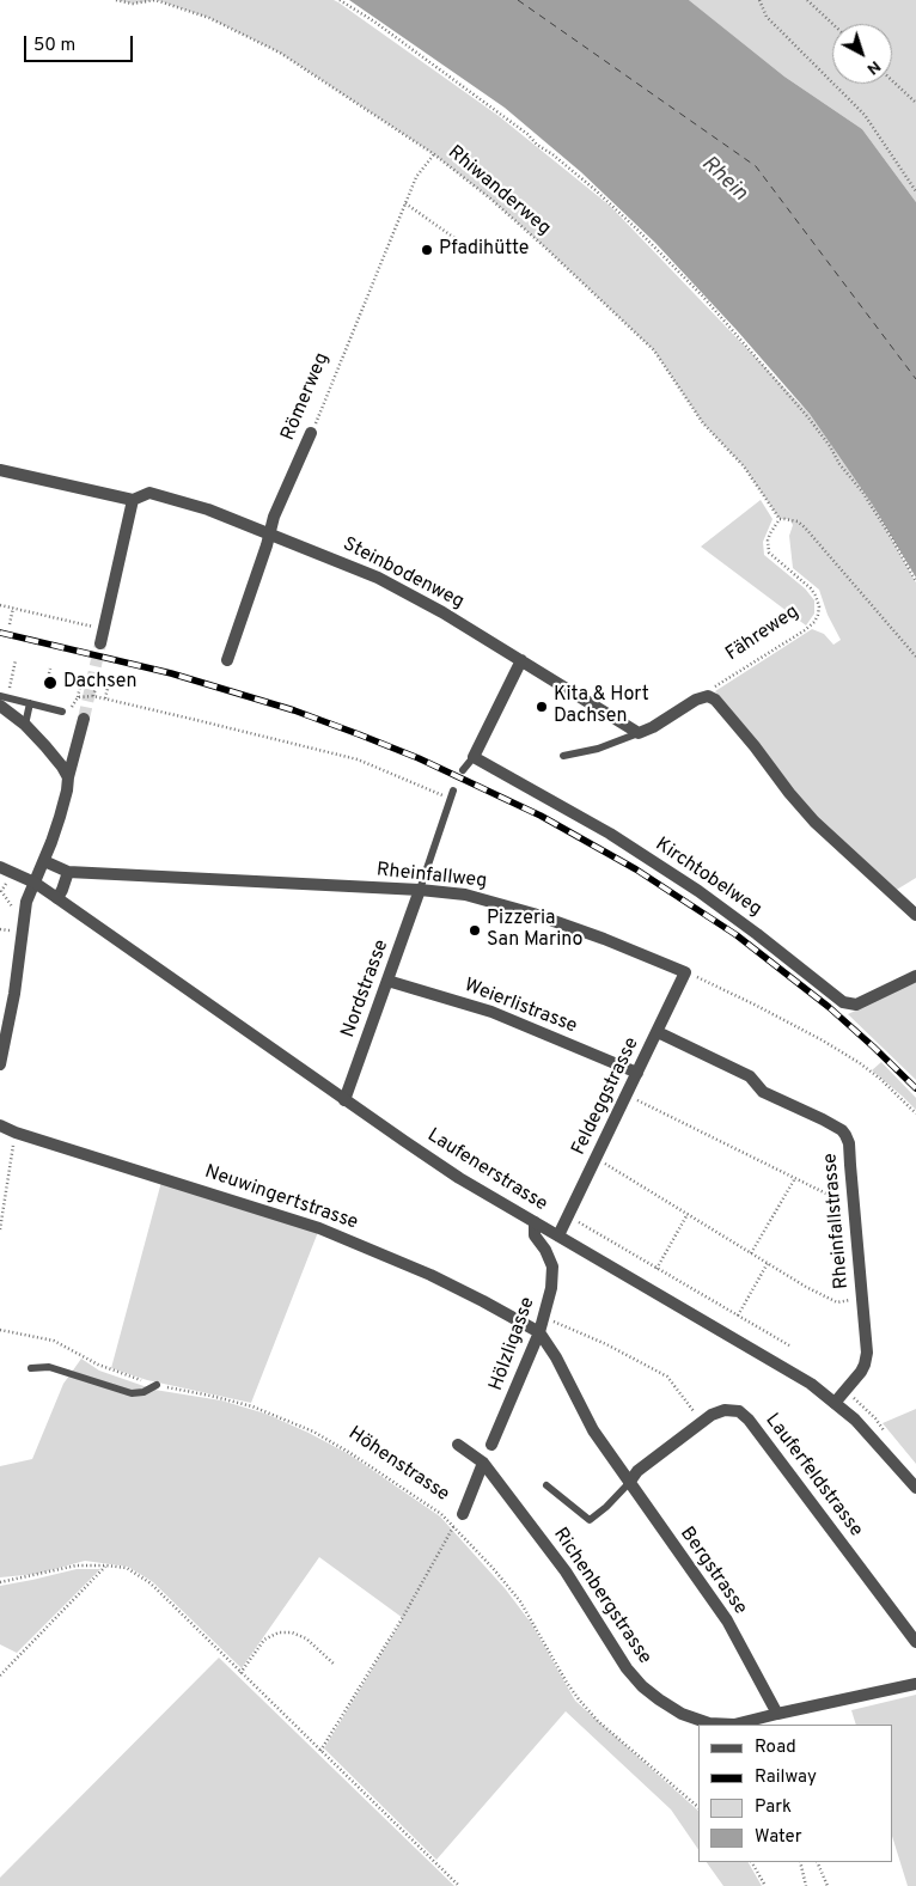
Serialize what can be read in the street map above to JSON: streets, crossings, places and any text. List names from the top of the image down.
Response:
{
  "streets": {
    "street": [
      "Römerweg",
      "Steinbodenweg",
      "Rheinfallweg",
      "Kirchtobelweg",
      "Nordstrasse",
      "Weierlistrasse",
      "Feldeggstrasse",
      "Laufenerstrasse",
      "Neuwingertstrasse",
      "Rheinfallstrasse",
      "Hölzligasse",
      "Lauferfeldstrasse",
      "Bergstrasse",
      "Richenbergstrasse"
    ],
    "path": ["Rhiwanderweg", "Fähreweg", "Höhenstrasse"]
  },
  "crossings": [
    ["Rhiwanderweg", "Römerweg"],
    ["Rhiwanderweg", "Fähreweg"],
    ["Römerweg", "Steinbodenweg"],
    ["Rheinfallweg", "Nordstrasse"],
    ["Rheinfallweg", "Feldeggstrasse"],
    ["Nordstrasse", "Weierlistrasse"],
    ["Nordstrasse", "Laufenerstrasse"],
    ["Weierlistrasse", "Feldeggstrasse"],
    ["Feldeggstrasse", "Laufenerstrasse"],
    ["Feldeggstrasse", "Rheinfallstrasse"],
    ["Laufenerstrasse", "Rheinfallstrasse"],
    ["Laufenerstrasse", "Hölzligasse"],
    ["Neuwingertstrasse", "Hölzligasse"],
    ["Neuwingertstrasse", "Bergstrasse"],
    ["Hölzligasse", "Bergstrasse"],
    ["Lauferfeldstrasse", "Bergstrasse"],
    ["Bergstrasse", "Richenbergstrasse"]
  ],
  "water": ["Rhein"],
  "places": [
    "Pfadihütte",
    "Dachsen",
    "Kita & Hort Dachsen",
    "Pizzeria San Marino"
  ],
  "legend": [
    "Road",
    "Railway",
    "Park",
    "Water"
  ],
  "scale_bar": "50 m",
  "north": "bottom right"
}
